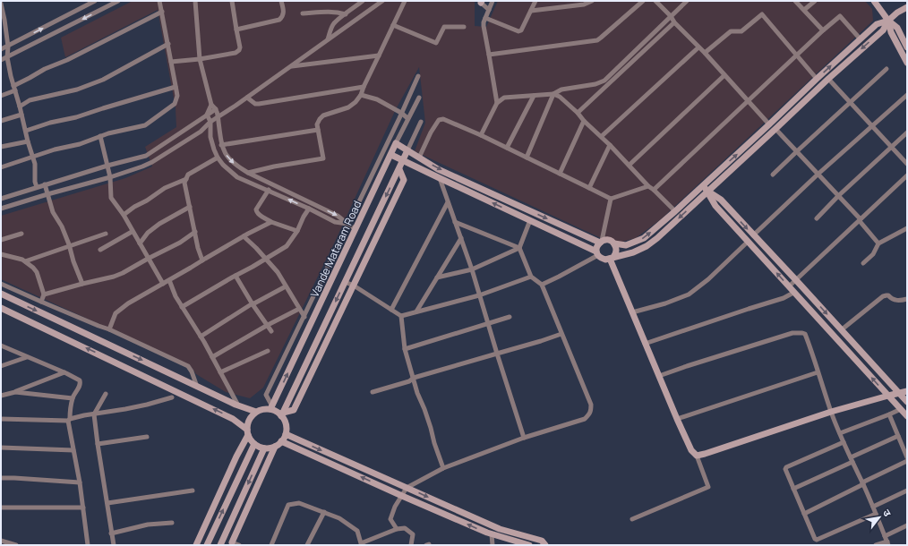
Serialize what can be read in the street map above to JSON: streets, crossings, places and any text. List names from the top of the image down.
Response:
{
  "streets": {
    "street": ["Vande Mataram Road"]
  },
  "north": "top right"
}
